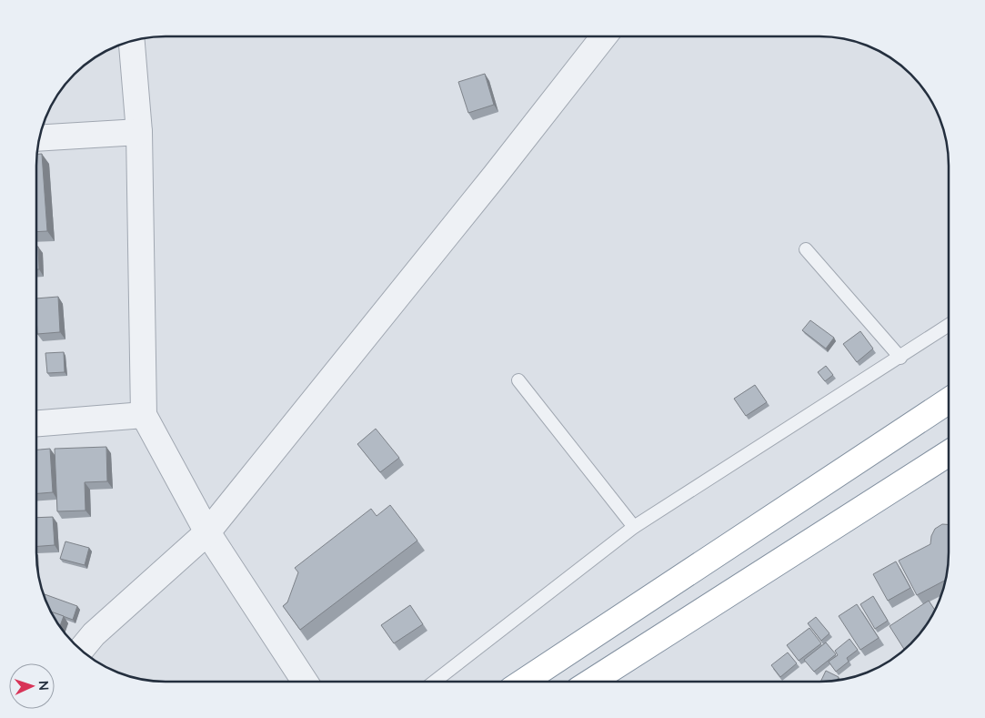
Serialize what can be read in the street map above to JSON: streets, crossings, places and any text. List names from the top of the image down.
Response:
{
  "north": "right"
}
